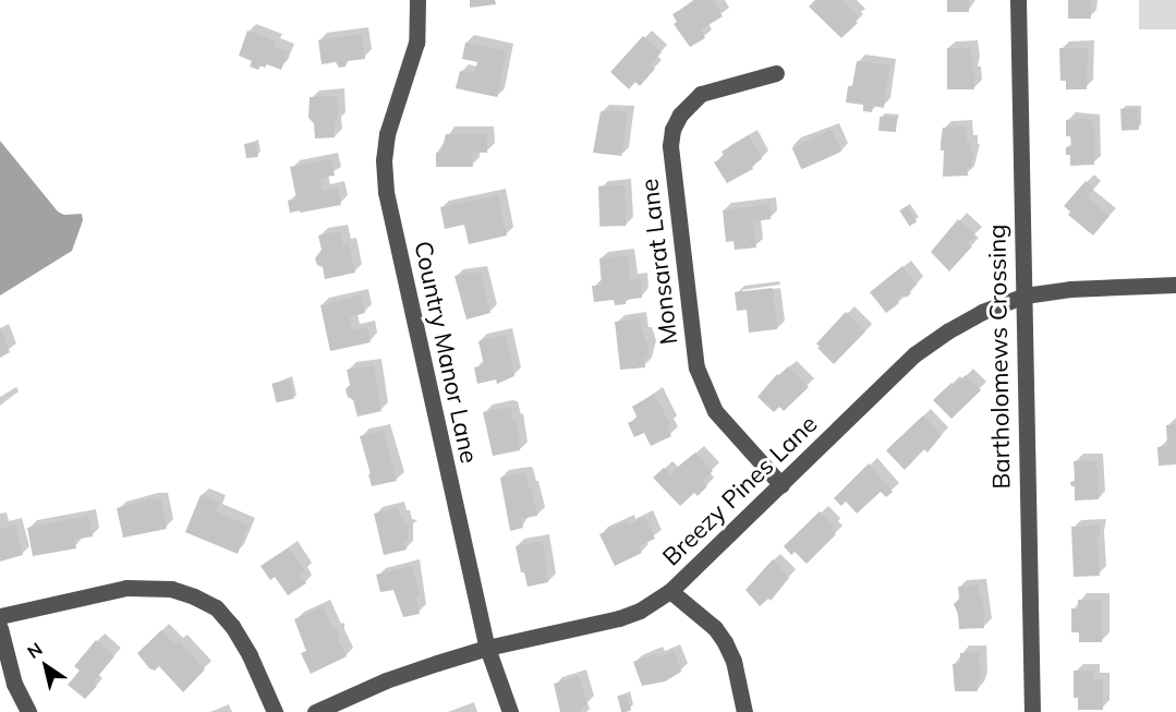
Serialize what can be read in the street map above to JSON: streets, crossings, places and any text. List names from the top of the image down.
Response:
{
  "streets": {
    "street": [
      "Monsarat Lane",
      "Country Manor Lane",
      "Bartholomews Crossing",
      "Breezy Pines Lane"
    ]
  },
  "crossings": [
    ["Monsarat Lane", "Breezy Pines Lane"],
    ["Country Manor Lane", "Breezy Pines Lane"],
    ["Bartholomews Crossing", "Breezy Pines Lane"]
  ],
  "north": "top left"
}
